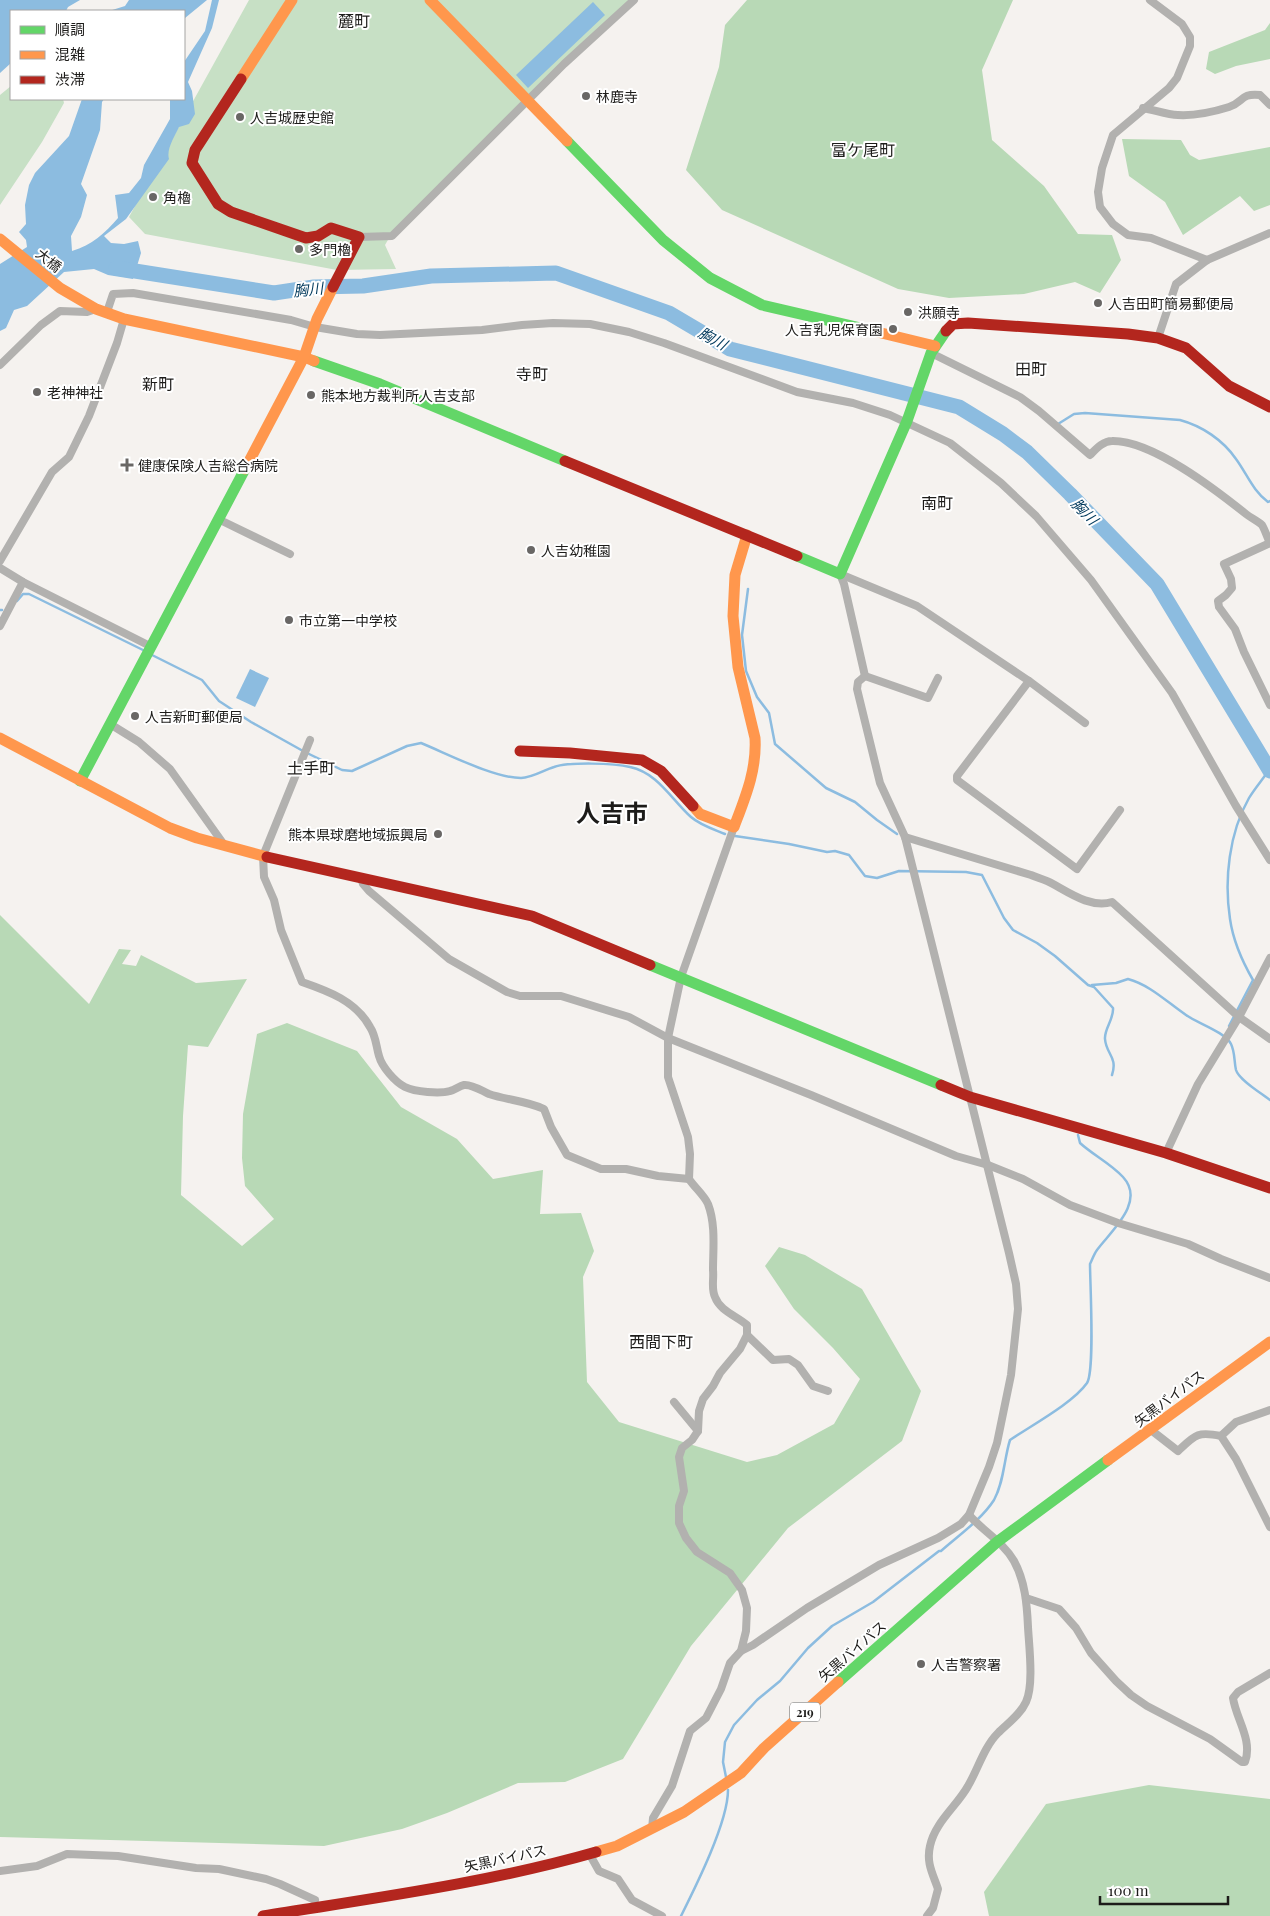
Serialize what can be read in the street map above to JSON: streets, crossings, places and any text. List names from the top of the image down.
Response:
{
  "streets": {
    "main road": ["大橋", "矢黒バイパス", "219"]
  },
  "districts": [
    "麓町",
    "富ケ尾町",
    "田町",
    "寺町",
    "新町",
    "南町",
    "土手町",
    "人吉市",
    "西間下町"
  ],
  "water": ["胸川"],
  "places": {
    "other": [
      "林鹿寺",
      "人吉城歴史館",
      "角櫓",
      "多門櫓",
      "人吉田町簡易郵便局",
      "洪願寺",
      "人吉乳児保育園",
      "老神神社",
      "熊本地方裁判所人吉支部",
      "人吉幼稚園",
      "市立第一中学校",
      "人吉新町郵便局",
      "熊本県球磨地域振興局",
      "人吉警察署"
    ],
    "health": ["健康保険人吉総合病院"]
  },
  "legend": ["順調", "混雑", "渋滞"],
  "scale_bar": "100 m"
}
